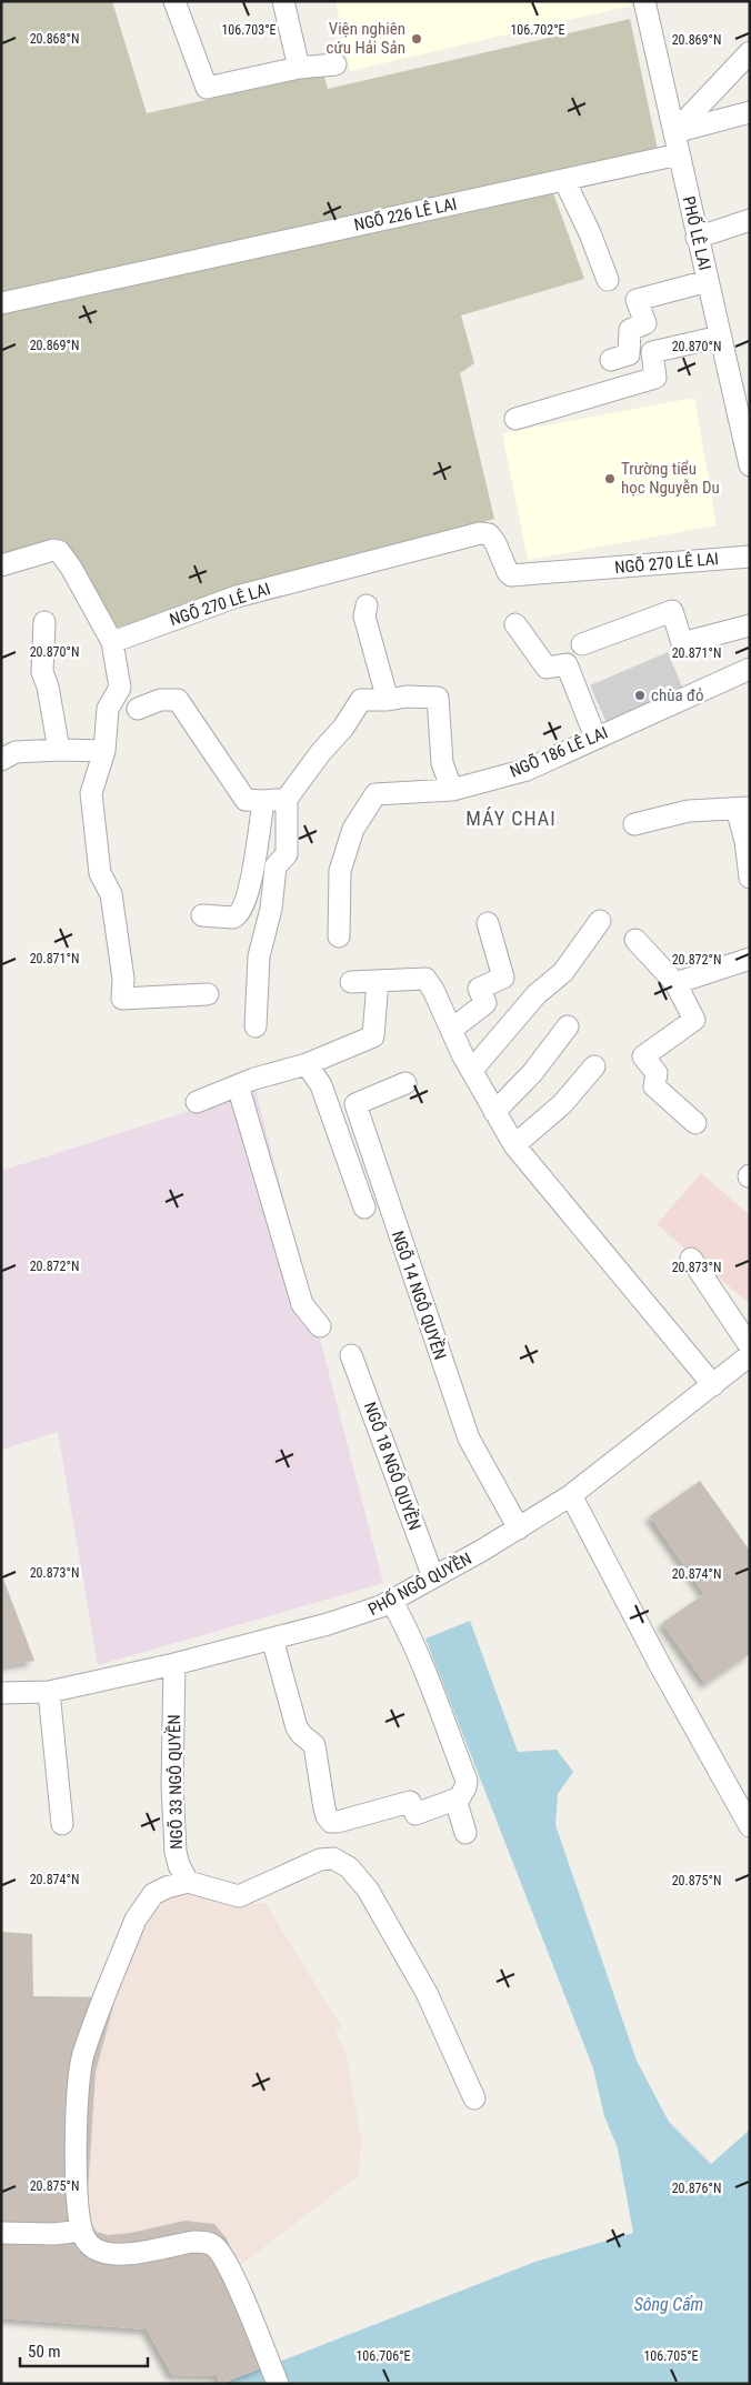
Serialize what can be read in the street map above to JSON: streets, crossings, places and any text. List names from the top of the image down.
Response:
{
  "streets": {
    "street": [
      "NGÕ 226 LÊ LAI",
      "PHỐ LÊ LAI",
      "NGÕ 270 LÊ LAI",
      "NGÕ 186 LÊ LAI",
      "NGÕ 14 NGÔ QUYỀN",
      "NGÕ 18 NGÔ QUYỀN",
      "PHỐ NGÔ QUYỀN",
      "NGÕ 33 NGÔ QUYỀN"
    ]
  },
  "crossings": [
    ["NGÕ 226 LÊ LAI", "PHỐ LÊ LAI"],
    ["NGÕ 14 NGÔ QUYỀN", "PHỐ NGÔ QUYỀN"],
    ["NGÕ 18 NGÔ QUYỀN", "PHỐ NGÔ QUYỀN"],
    ["PHỐ NGÔ QUYỀN", "NGÕ 33 NGÔ QUYỀN"]
  ],
  "districts": ["MÁY CHAI"],
  "water": ["Sông Cấm"],
  "places": ["Viện nghiên cứu Hải Sản", "Trường tiểu học Nguyễn Du", "chùa đỏ"],
  "scale_bar": "50 m",
  "coordinates": [
    "106.703°E",
    "106.702°E",
    "20.868°N",
    "20.869°N",
    "20.870°N",
    "20.871°N",
    "20.872°N",
    "20.873°N",
    "20.874°N",
    "20.875°N",
    "20.876°N",
    "106.706°E",
    "106.705°E"
  ]
}
